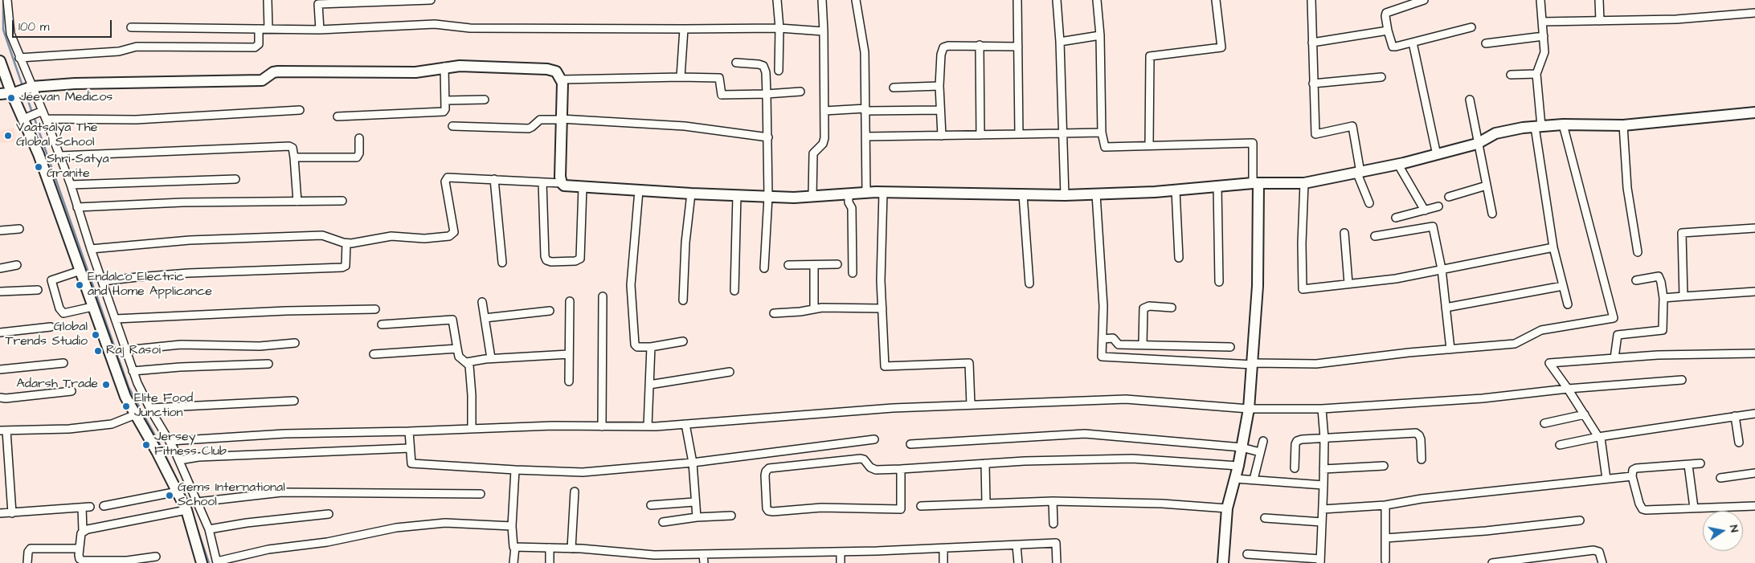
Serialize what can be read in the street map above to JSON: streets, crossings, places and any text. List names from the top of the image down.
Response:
{
  "places": [
    "Jeevan Medicos",
    "Vaatsalya The Global School",
    "Shri Satya Granite",
    "Endalco Electric and Home Applicance",
    "Global Trends Studio",
    "Raj Rasoi",
    "Adarsh Trade",
    "Elite Food Junction",
    "Jersey Fitness Club",
    "Gems International School"
  ],
  "scale_bar": "100 m",
  "north": "right"
}
